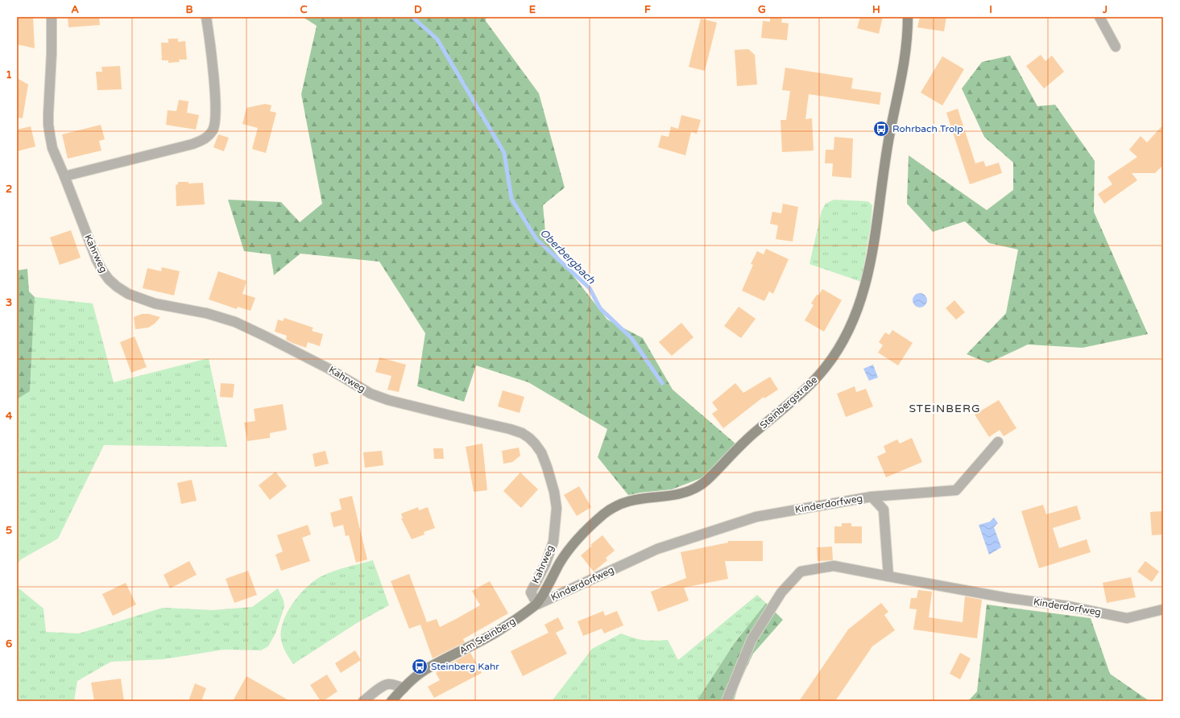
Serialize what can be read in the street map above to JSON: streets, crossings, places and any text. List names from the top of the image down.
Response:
{
  "streets": {
    "main road": ["Steinbergstraße", "Am Steinberg"],
    "street": ["Kahrweg", "Kinderdorfweg"]
  },
  "crossings": [
    ["Kahrweg", "Steinbergstraße"],
    ["Kahrweg", "Kinderdorfweg"],
    ["Kahrweg", "Am Steinberg"],
    ["Steinbergstraße", "Kinderdorfweg"],
    ["Steinbergstraße", "Am Steinberg"],
    ["Kinderdorfweg", "Am Steinberg"]
  ],
  "districts": ["STEINBERG"],
  "water": ["Oberbergbach"],
  "places": {
    "bus stop": ["Rohrbach Trolp", "Steinberg Kahr"]
  },
  "grid": {
    "columns": [
      "A",
      "B",
      "C",
      "D",
      "E",
      "F",
      "G",
      "H",
      "I",
      "J"
    ],
    "rows": [
      "1",
      "2",
      "3",
      "4",
      "5",
      "6"
    ]
  }
}
